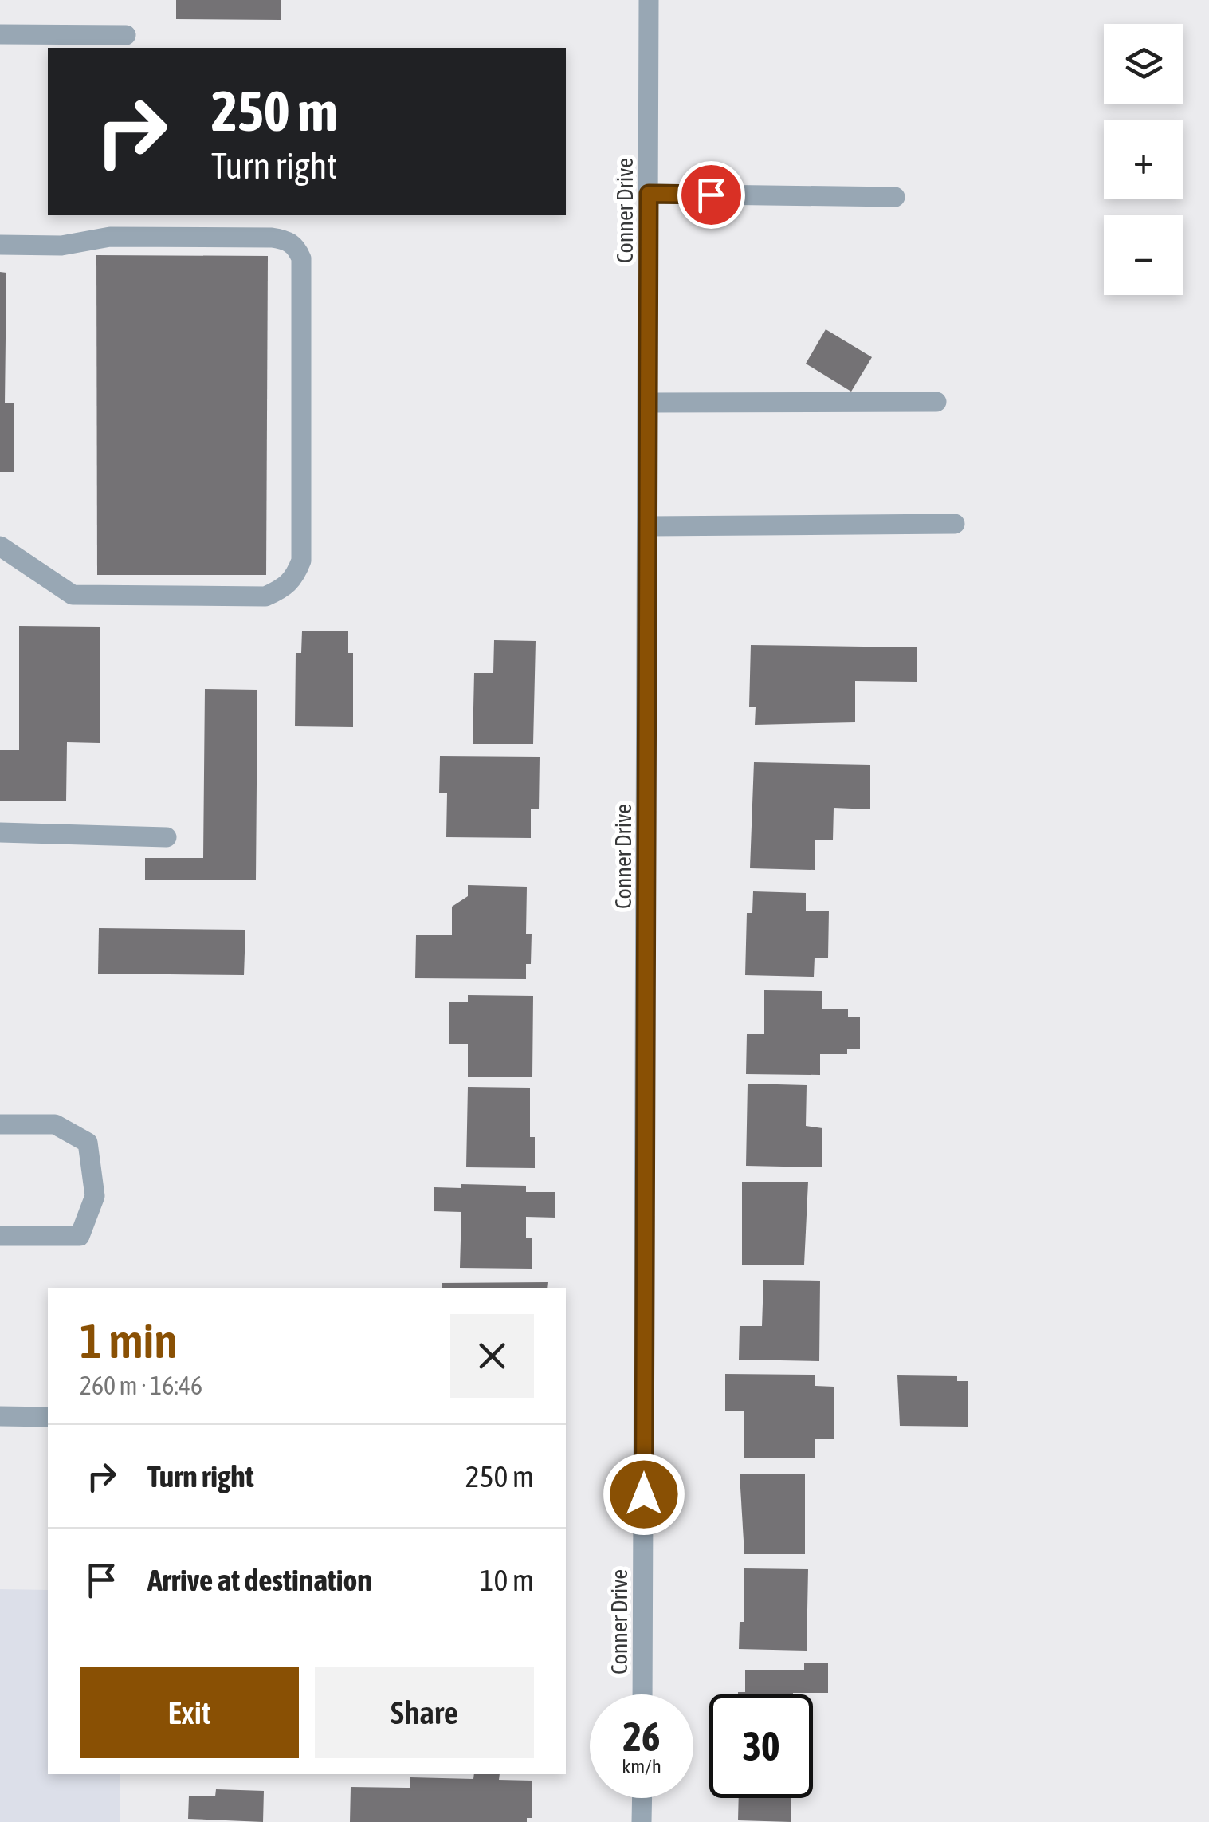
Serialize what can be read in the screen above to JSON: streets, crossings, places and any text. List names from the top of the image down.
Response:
{
  "streets": {
    "street": ["Conner Drive"]
  },
  "page": {
    "map_buttons": ["+", "−"],
    "turn": ["250 m", "Turn right"],
    "heading": ["1 min", "260 m · 16:46"],
    "list": [
      {
        "name": "Turn right",
        "value": "250 m"
      },
      {
        "name": "Arrive at destination",
        "value": "10 m"
      }
    ],
    "buttons": ["Exit", "Share"],
    "speed": "26 km/h",
    "limit": "30"
  }
}
